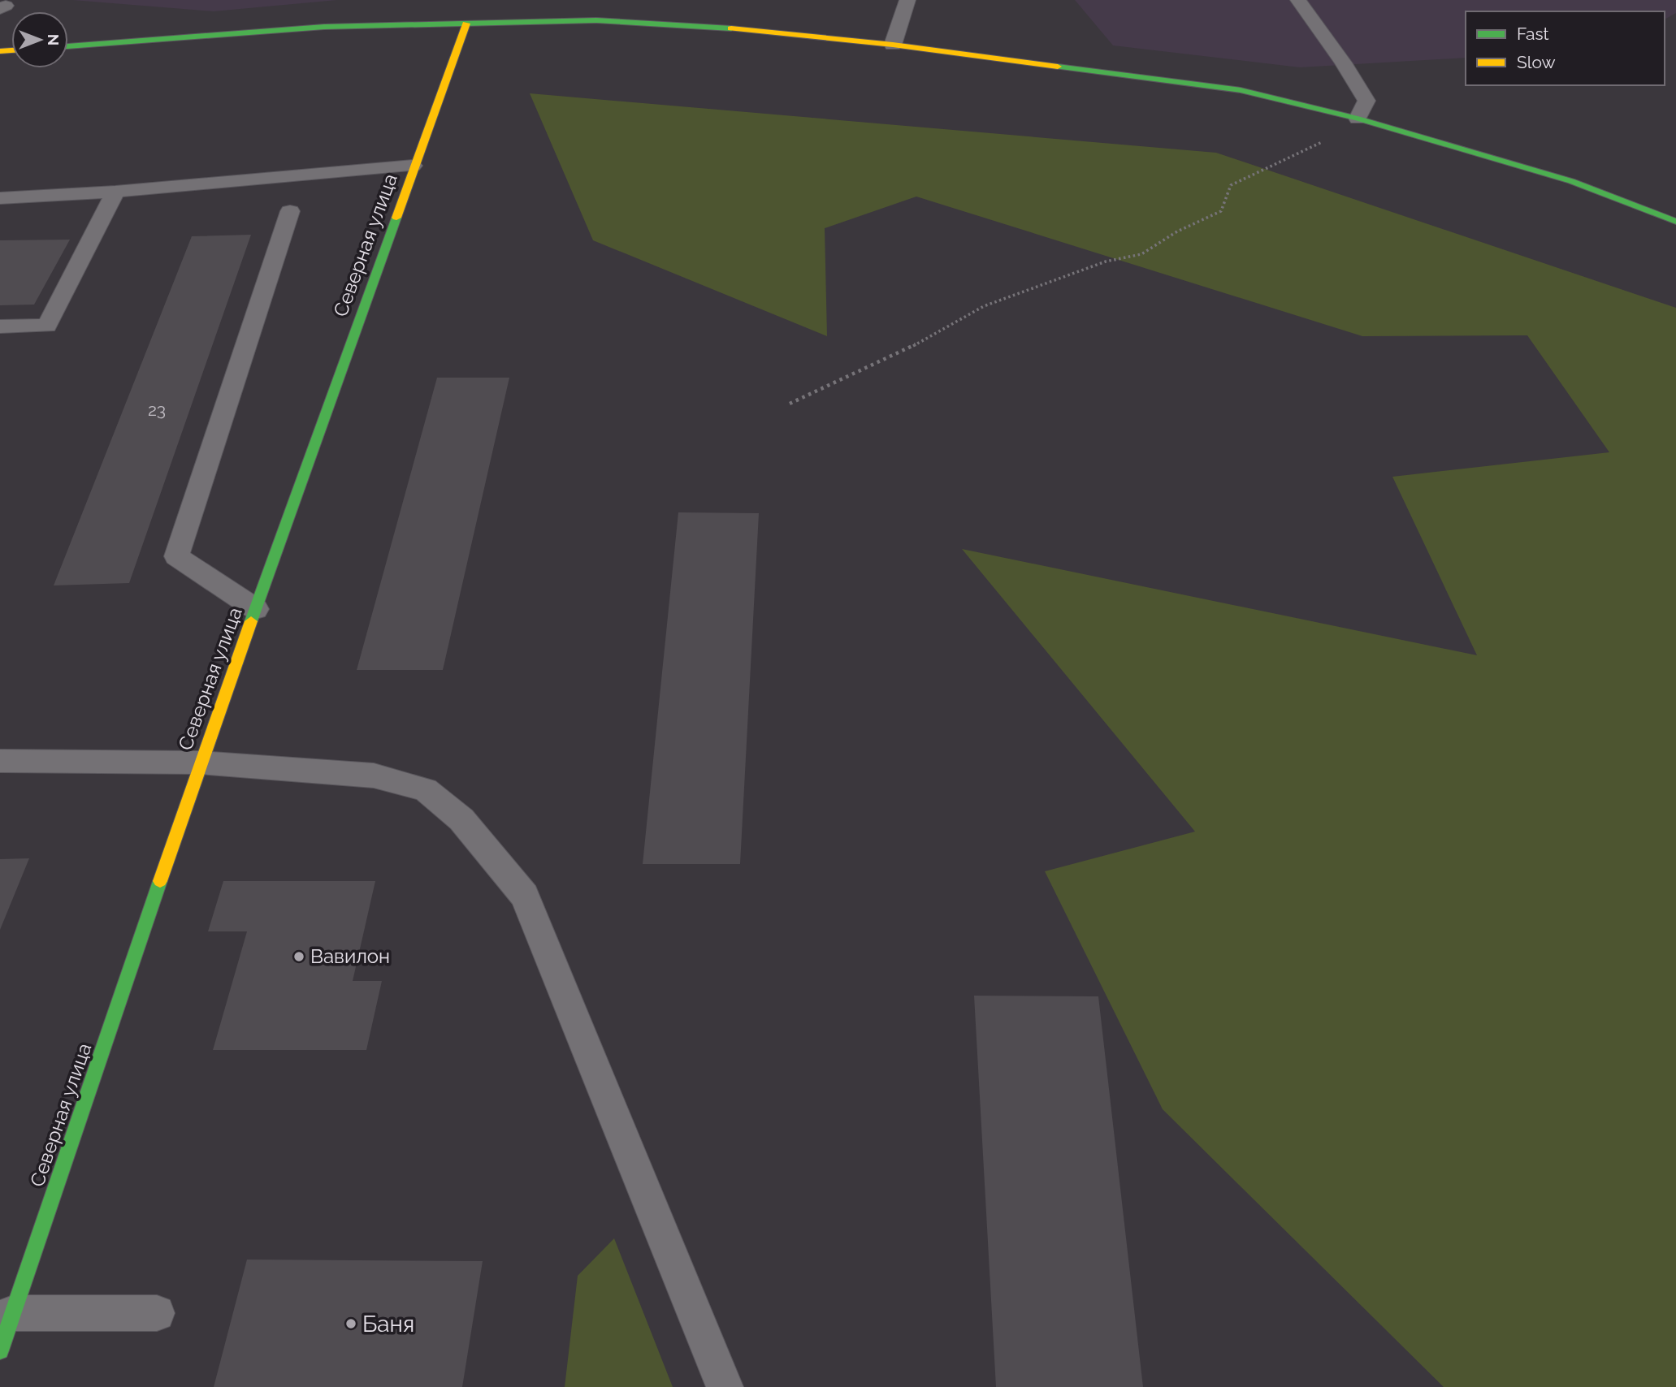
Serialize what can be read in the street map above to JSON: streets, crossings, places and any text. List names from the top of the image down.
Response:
{
  "streets": {
    "street": ["Северная улица"]
  },
  "places": ["Вавилон", "Баня"],
  "house_numbers": ["23"],
  "legend": ["Fast", "Slow"],
  "north": "right"
}
